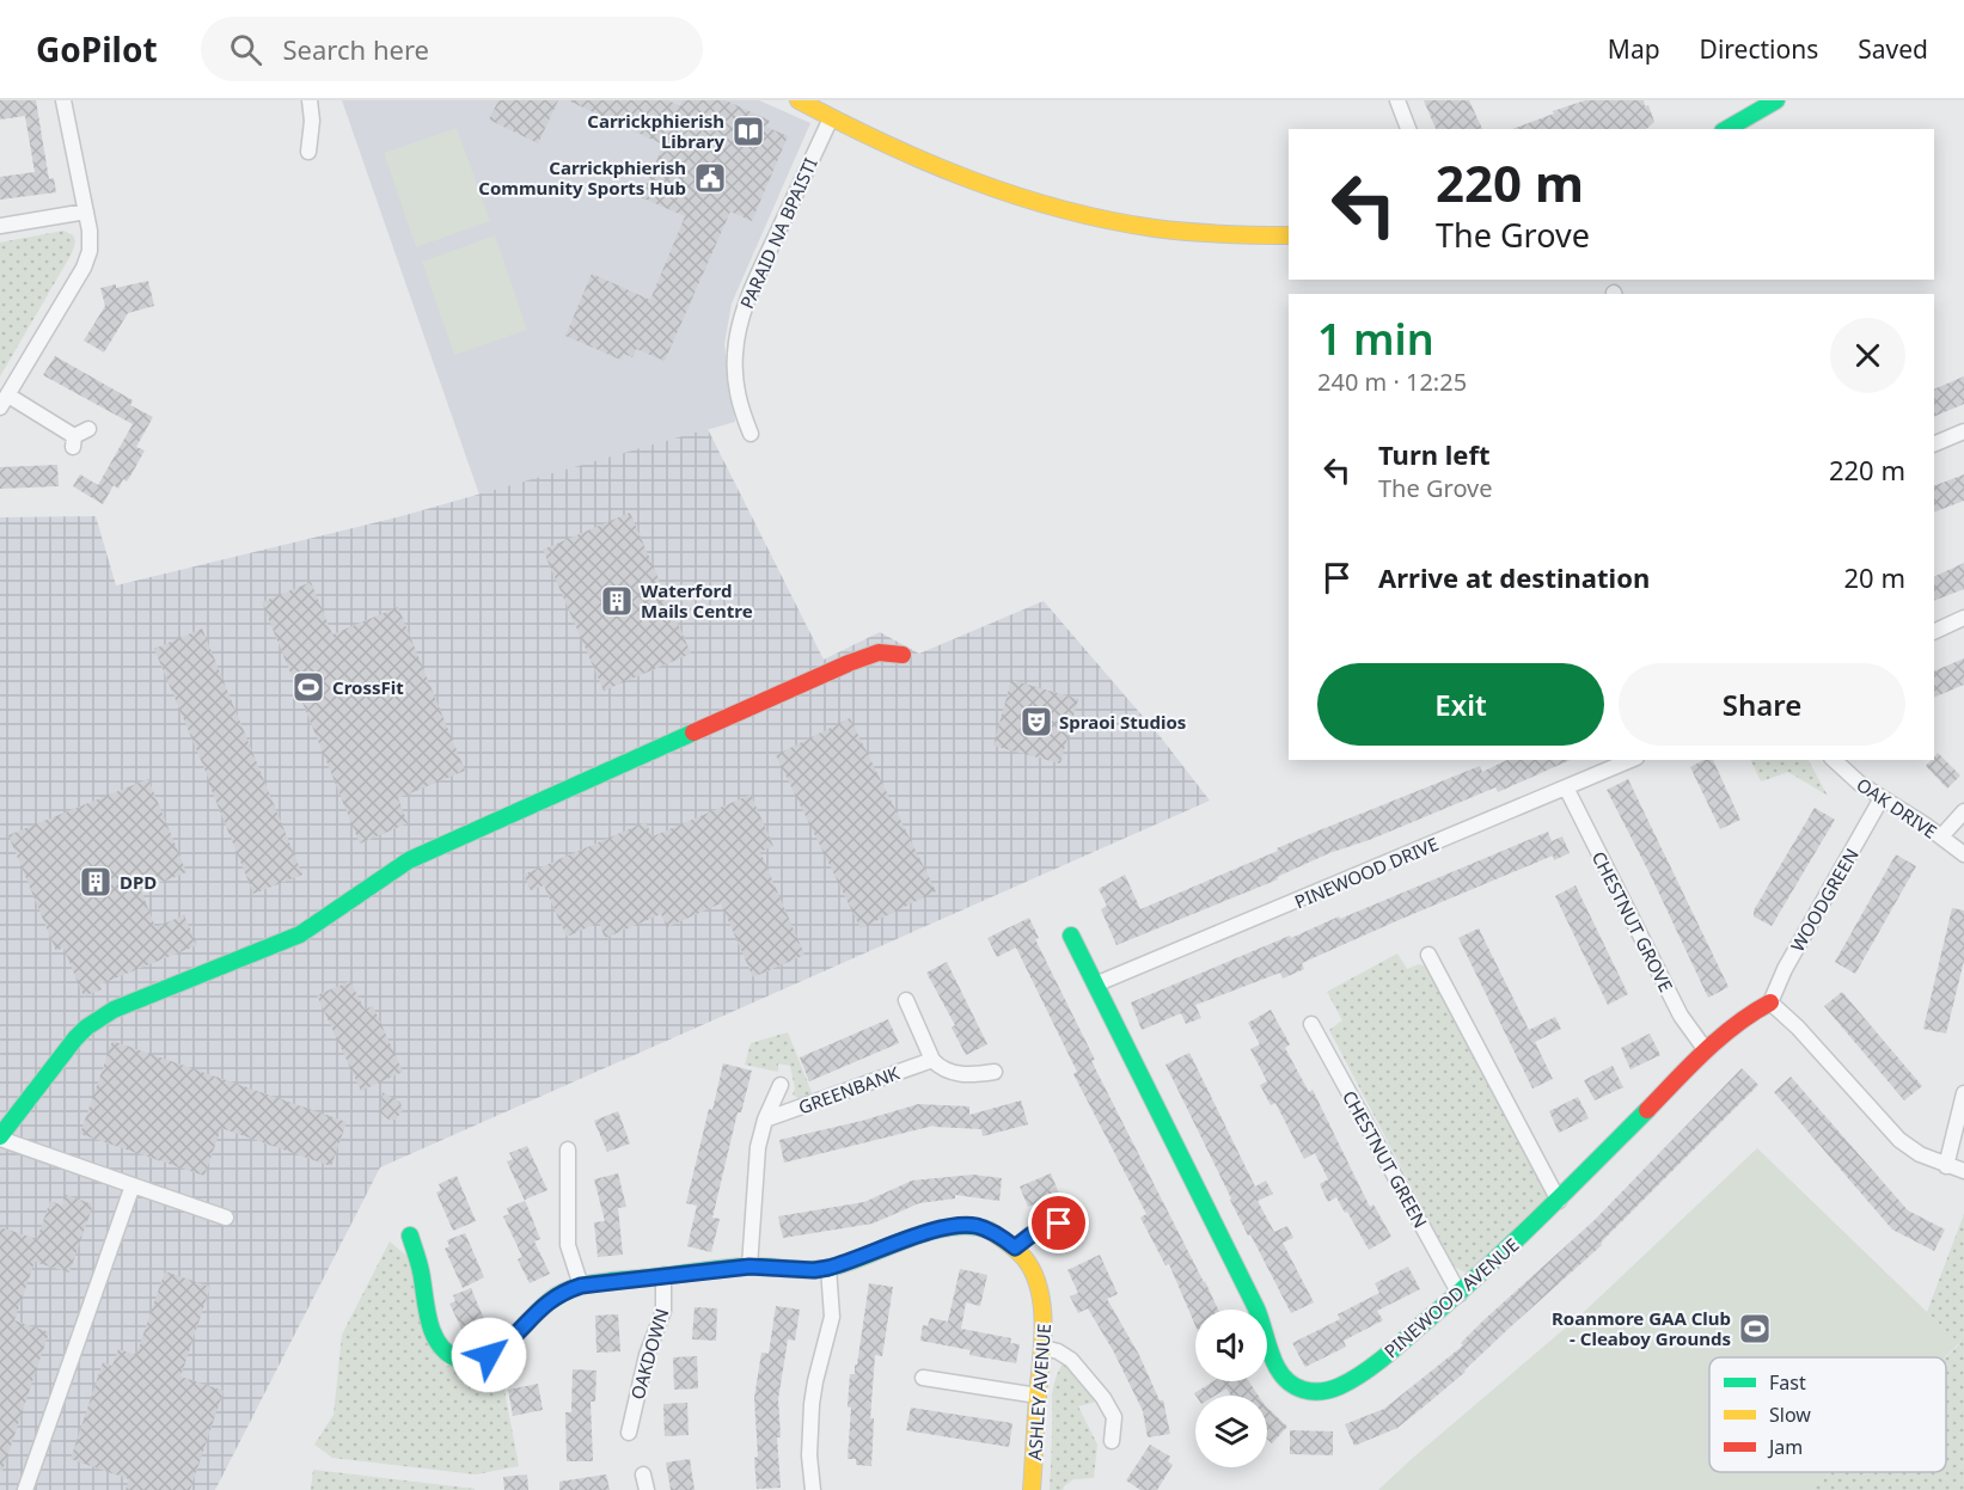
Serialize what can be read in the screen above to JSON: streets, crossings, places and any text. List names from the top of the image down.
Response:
{
  "streets": {
    "street": [
      "PARAID NA BPAISTI",
      "OAK DRIVE",
      "PINEWOOD DRIVE",
      "WOODGREEN",
      "CHESTNUT GROVE",
      "GREENBANK",
      "CHESTNUT GREEN",
      "PINEWOOD AVENUE",
      "OAKDOWN",
      "ASHLEY AVENUE"
    ]
  },
  "crossings": [
    ["OAK DRIVE", "WOODGREEN"],
    ["PINEWOOD DRIVE", "CHESTNUT GROVE"],
    ["PINEWOOD DRIVE", "PINEWOOD AVENUE"],
    ["WOODGREEN", "PINEWOOD AVENUE"],
    ["CHESTNUT GROVE", "PINEWOOD AVENUE"],
    ["GREENBANK", "ASHLEY AVENUE"],
    ["CHESTNUT GREEN", "PINEWOOD AVENUE"],
    ["OAKDOWN", "ASHLEY AVENUE"]
  ],
  "places": {
    "library": ["Carrickphierish Library"],
    "public building": ["Carrickphierish Community Sports Hub"],
    "building": ["Waterford Mails Centre", "DPD"],
    "sports": ["CrossFit", "Roanmore GAA Club - Cleaboy Grounds"],
    "theatre": ["Spraoi Studios"]
  },
  "legend": ["Fast", "Slow", "Jam"],
  "page": {
    "header": "GoPilot",
    "search": "Search here",
    "nav": ["Map", "Directions", "Saved"],
    "turn": ["220 m", "The Grove"],
    "heading": ["1 min", "240 m · 12:25"],
    "list": [
      {
        "name": "Turn left",
        "note": "The Grove",
        "value": "220 m"
      },
      {
        "name": "Arrive at destination",
        "value": "20 m"
      }
    ],
    "buttons": ["Exit", "Share"]
  }
}
